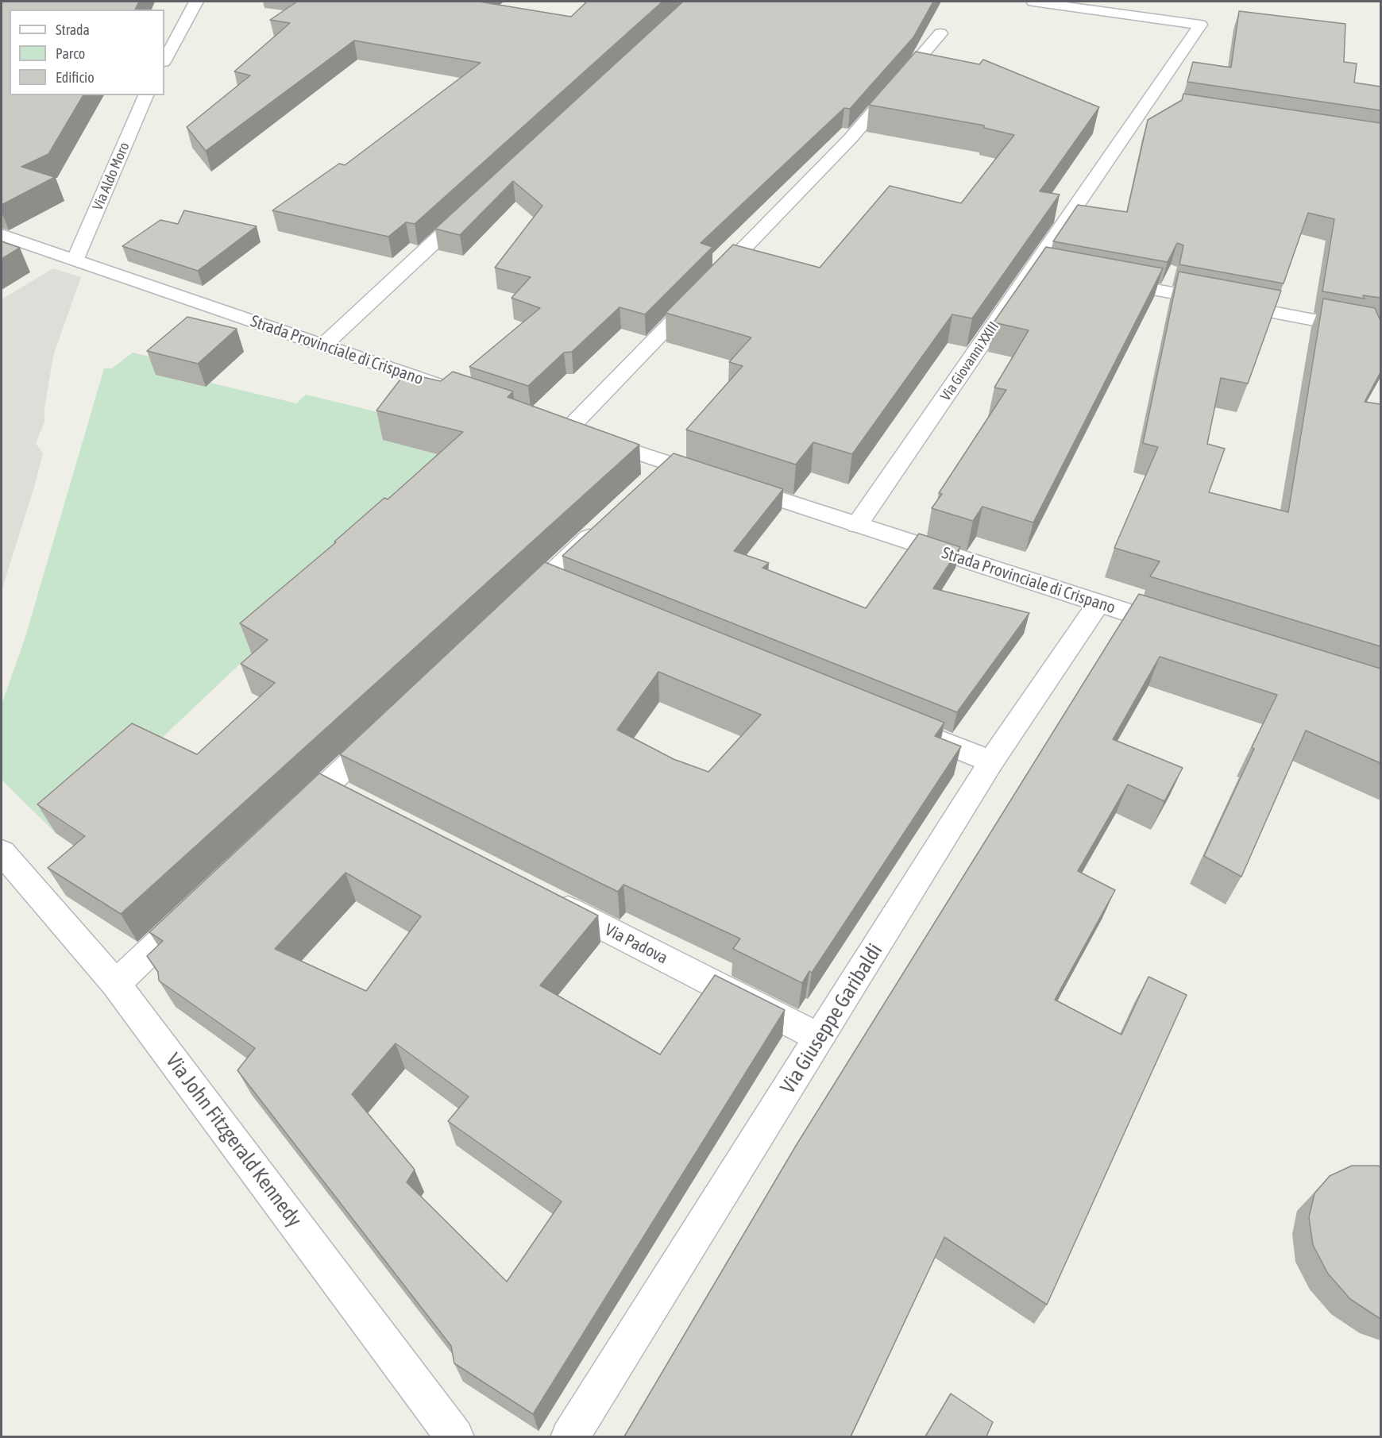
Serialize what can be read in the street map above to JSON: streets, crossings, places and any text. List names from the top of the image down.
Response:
{
  "streets": {
    "street": [
      "Via Aldo Moro",
      "Strada Provinciale di Crispano",
      "Via Giovanni XXIII",
      "Via Padova",
      "Via Giuseppe Garibaldi",
      "Via John Fitzgerald Kennedy"
    ]
  },
  "crossings": [
    ["Via Aldo Moro", "Strada Provinciale di Crispano"],
    ["Strada Provinciale di Crispano", "Via Giovanni XXIII"],
    ["Strada Provinciale di Crispano", "Via Giuseppe Garibaldi"],
    ["Via Padova", "Via Giuseppe Garibaldi"]
  ],
  "legend": ["Strada", "Parco", "Edificio"]
}
